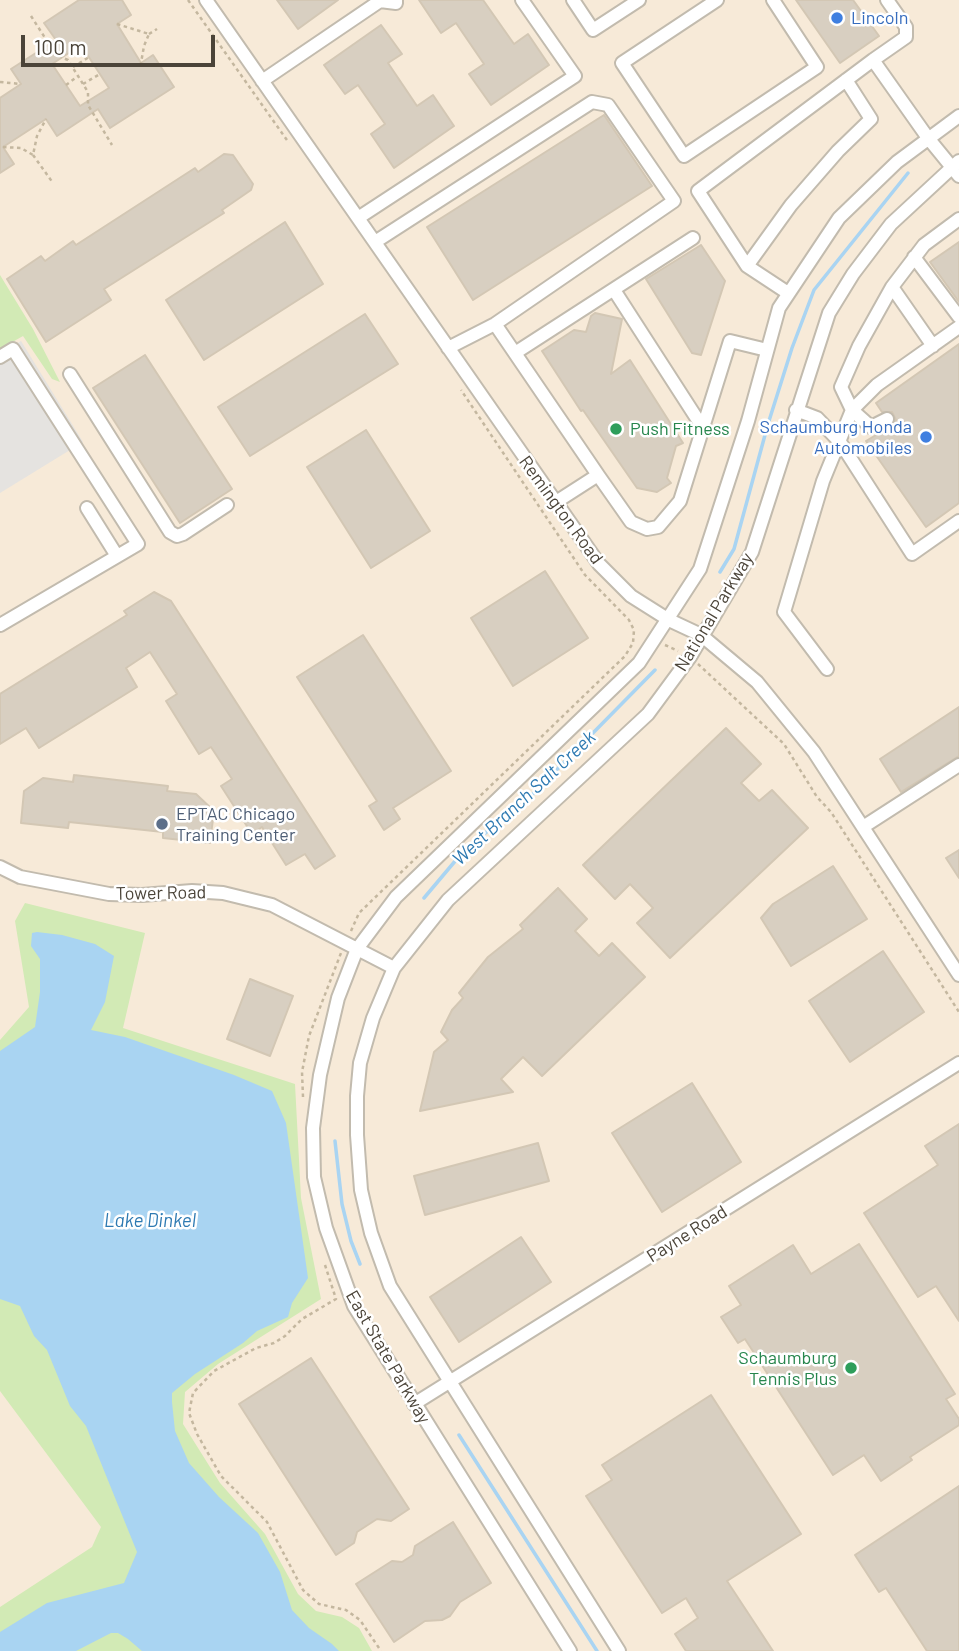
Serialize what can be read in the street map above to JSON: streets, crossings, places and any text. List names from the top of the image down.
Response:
{
  "streets": {
    "street": [
      "Remington Road",
      "National Parkway",
      "Tower Road",
      "Payne Road",
      "East State Parkway"
    ]
  },
  "crossings": [
    ["Remington Road", "National Parkway"],
    ["National Parkway", "Tower Road"],
    ["National Parkway", "East State Parkway"],
    ["Tower Road", "East State Parkway"],
    ["Payne Road", "East State Parkway"]
  ],
  "water": ["West Branch Salt Creek", "Lake Dinkel"],
  "places": [
    "Lincoln",
    "Push Fitness",
    "Schaumburg Honda Automobiles",
    "EPTAC Chicago Training Center",
    "Schaumburg Tennis Plus"
  ],
  "scale_bar": "100 m"
}
